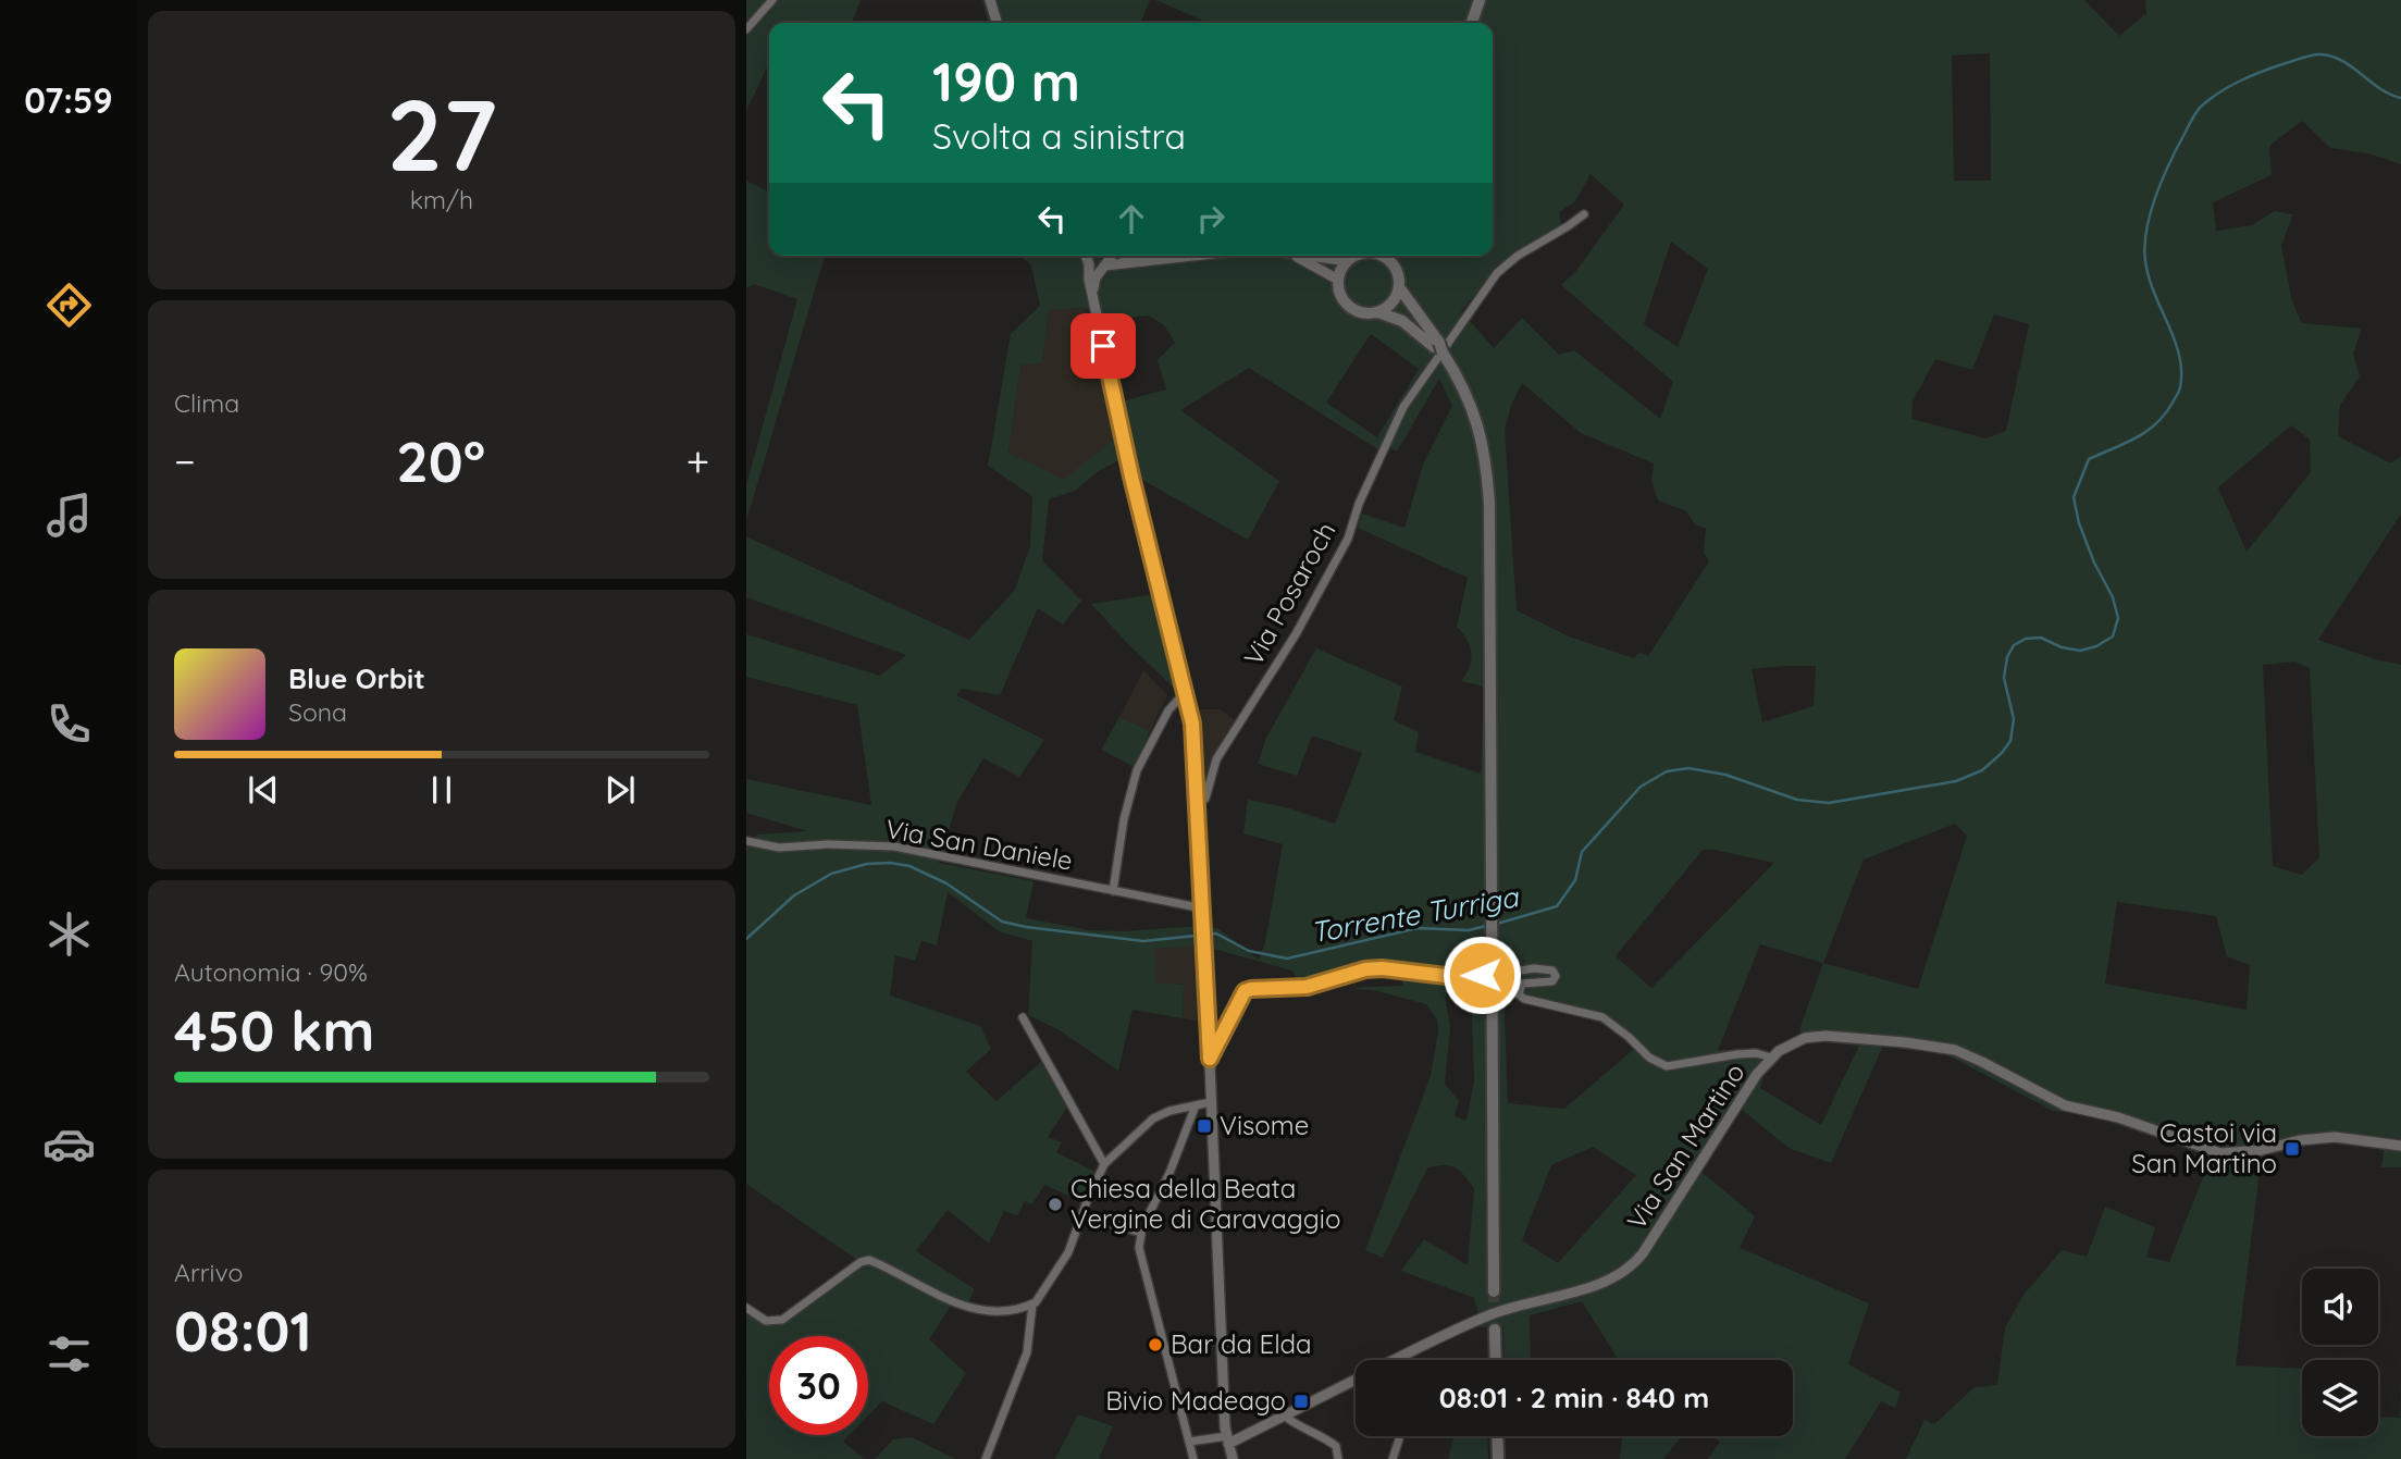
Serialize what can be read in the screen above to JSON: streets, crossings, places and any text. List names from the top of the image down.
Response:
{
  "streets": {
    "street": ["Via Posaroch", "Via San Daniele", "Via San Martino"]
  },
  "water": ["Torrente Turriga"],
  "places": {
    "transit": ["Visome", "Castoi via San Martino", "Bivio Madeago"],
    "other": ["Chiesa della Beata Vergine di Caravaggio", "Bar da Elda"]
  },
  "page": {
    "tabs": "07:59",
    "tile": [
      ["27", "km/h"],
      "Clima",
      ["Autonomia · 90%", "450 km"],
      ["Arrivo", "08:01"]
    ],
    "turn": ["190 m", "Svolta a sinistra"],
    "heat": ["−", "20°", "+"],
    "song": ["Blue Orbit", "Sona"],
    "limit": "30",
    "trip": "08:01 · 2 min · 840 m"
  }
}
